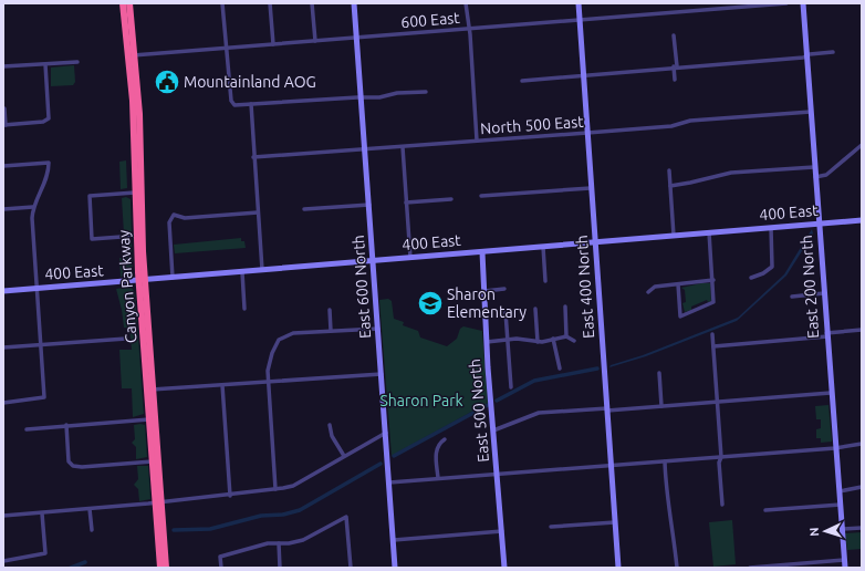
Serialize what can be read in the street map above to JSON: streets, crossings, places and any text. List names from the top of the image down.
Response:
{
  "streets": {
    "highway": ["Canyon Parkway"],
    "street": [
      "600 East",
      "North 500 East",
      "400 East",
      "East 600 North",
      "East 400 North",
      "East 200 North",
      "East 500 North"
    ]
  },
  "crossings": [
    ["600 East", "Canyon Parkway"],
    ["600 East", "East 600 North"],
    ["600 East", "East 400 North"],
    ["North 500 East", "East 600 North"],
    ["North 500 East", "East 400 North"],
    ["North 500 East", "East 200 North"],
    ["400 East", "Canyon Parkway"],
    ["400 East", "East 600 North"],
    ["400 East", "East 400 North"],
    ["400 East", "East 200 North"],
    ["400 East", "East 500 North"]
  ],
  "parks": ["Sharon Park"],
  "places": {
    "public building": ["Mountainland AOG"],
    "school or university": ["Sharon Elementary"]
  },
  "north": "left"
}
